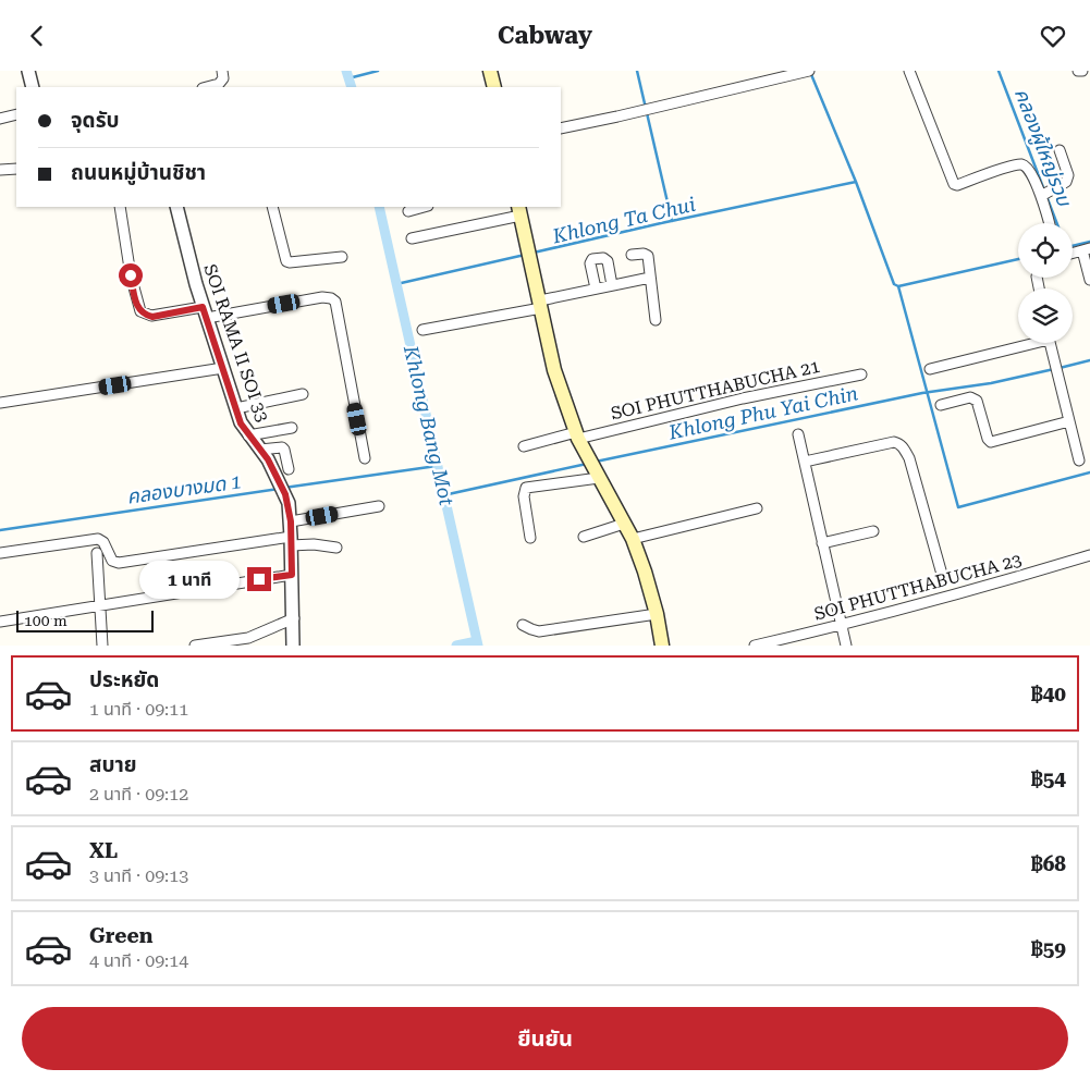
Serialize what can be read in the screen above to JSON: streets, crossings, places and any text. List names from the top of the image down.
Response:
{
  "streets": {
    "street": ["SOI RAMA II SOI 33", "SOI PHUTTHABUCHA 21", "SOI PHUTTHABUCHA 23"]
  },
  "water": [
    "คลองผู้ใหญ่รวบ",
    "Khlong Ta Chui",
    "Khlong Phu Yai Chin",
    "Khlong Bang Mot",
    "คลองบางมด 1"
  ],
  "scale_bar": "100 m",
  "page": {
    "header": "Cabway",
    "banner": ["จุดรับ", "ถนนหมู่บ้านชิชา"],
    "bubble": "1 นาที",
    "scale": "100 m",
    "list": [
      {
        "name": "ประหยัด",
        "note": "1 นาที · 09:11",
        "value": "฿40"
      },
      {
        "name": "สบาย",
        "note": "2 นาที · 09:12",
        "value": "฿54"
      },
      {
        "name": "XL",
        "note": "3 นาที · 09:13",
        "value": "฿68"
      },
      {
        "name": "Green",
        "note": "4 นาที · 09:14",
        "value": "฿59"
      }
    ],
    "buttons": "ยืนยัน"
  }
}
